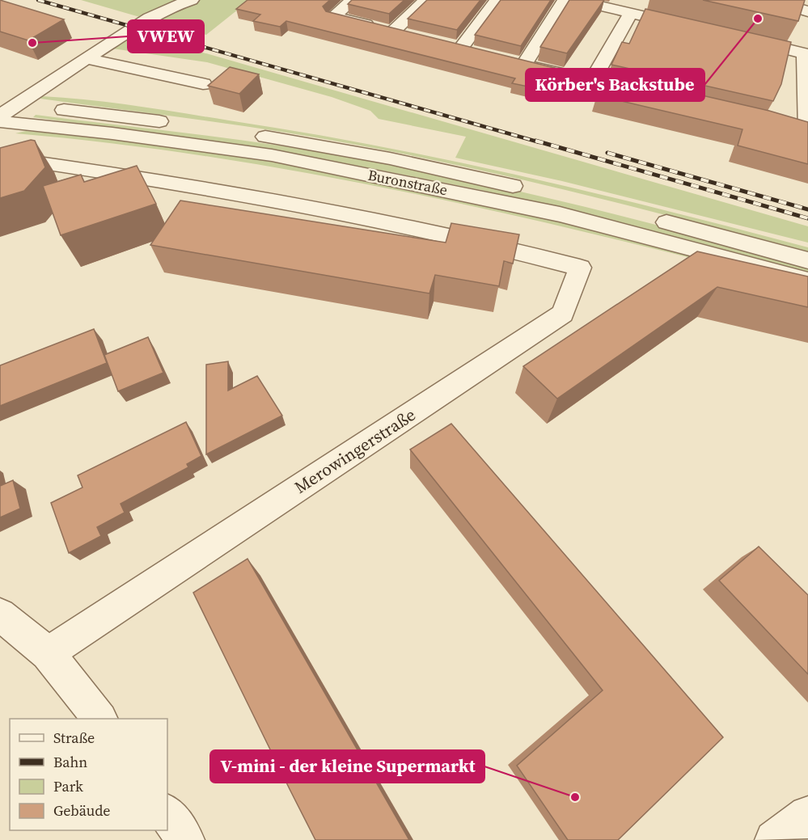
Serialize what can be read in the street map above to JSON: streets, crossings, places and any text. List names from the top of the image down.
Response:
{
  "streets": {
    "street": ["Buronstraße", "Merowingerstraße"]
  },
  "places": ["Körber's Backstube", "VWEW", "V-mini - der kleine Supermarkt"],
  "legend": [
    "Straße",
    "Bahn",
    "Park",
    "Gebäude"
  ]
}
